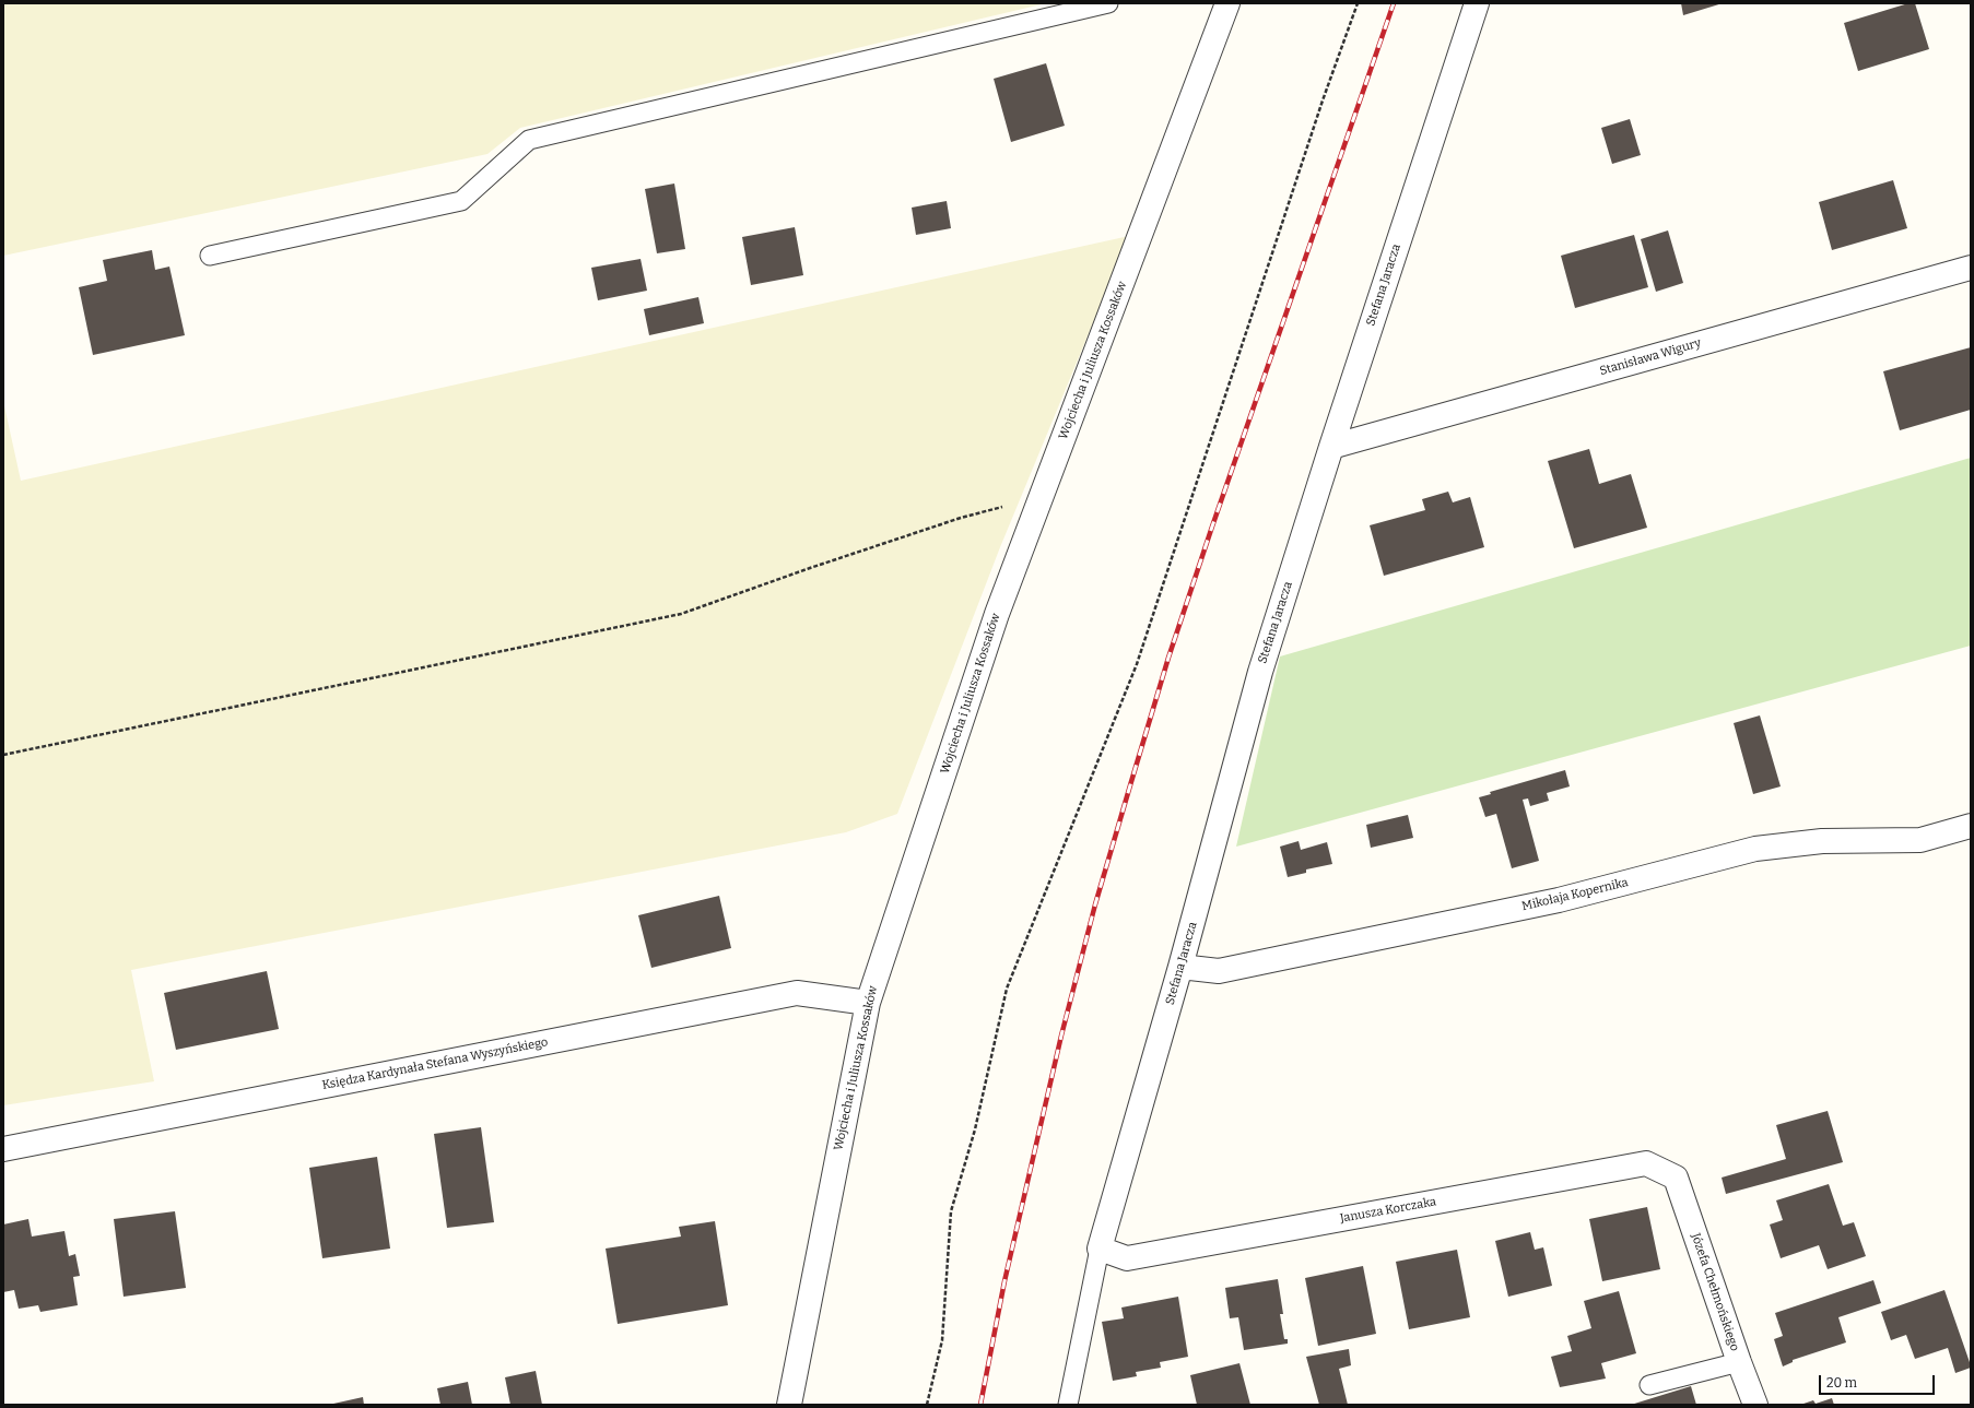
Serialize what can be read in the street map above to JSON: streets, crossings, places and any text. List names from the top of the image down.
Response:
{
  "streets": {
    "street": [
      "Stefana Jaracza",
      "Stanisława Wigury",
      "Wojciecha i Juliusza Kossaków",
      "Mikołaja Kopernika",
      "Księdza Kardynała Stefana Wyszyńskiego",
      "Janusza Korczaka",
      "Józefa Chełmońskiego"
    ]
  },
  "crossings": [
    ["Stefana Jaracza", "Stanisława Wigury"],
    ["Stefana Jaracza", "Mikołaja Kopernika"],
    ["Stefana Jaracza", "Janusza Korczaka"],
    ["Wojciecha i Juliusza Kossaków", "Księdza Kardynała Stefana Wyszyńskiego"],
    ["Janusza Korczaka", "Józefa Chełmońskiego"]
  ],
  "scale_bar": "20 m"
}
